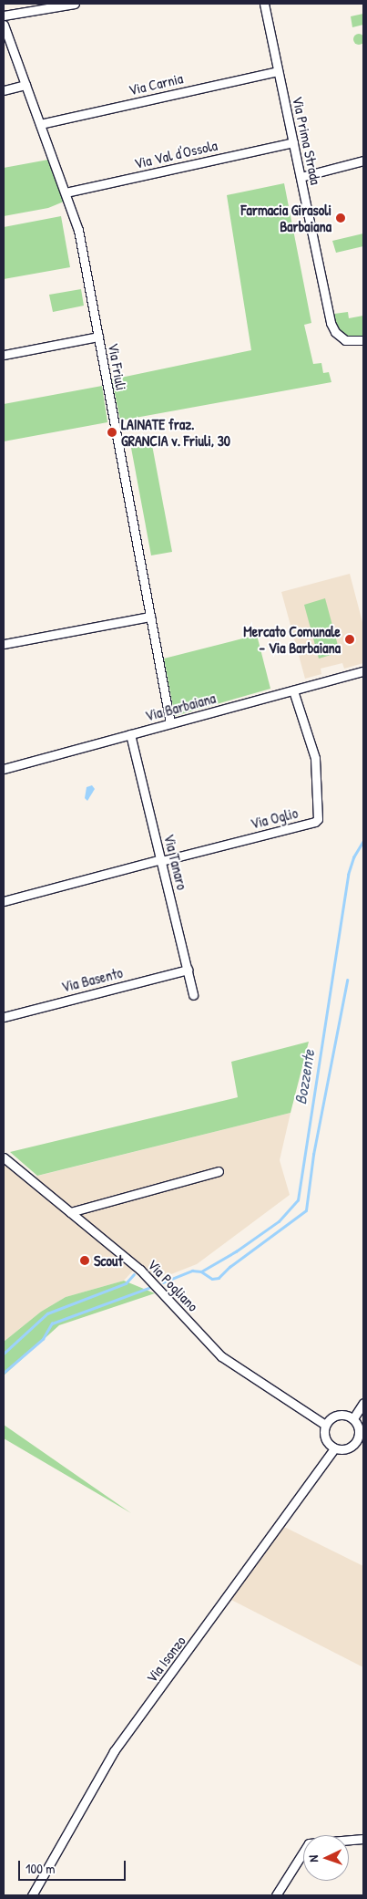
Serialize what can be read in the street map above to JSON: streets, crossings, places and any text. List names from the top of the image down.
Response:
{
  "streets": {
    "street": [
      "Via Carnia",
      "Via Prima Strada",
      "Via Val d'Ossola",
      "Via Friuli",
      "Via Barbaiana",
      "Via Oglio",
      "Via Tanaro",
      "Via Basento",
      "Via Pogliano",
      "Via Isonzo"
    ]
  },
  "crossings": [
    ["Via Carnia", "Via Prima Strada"],
    ["Via Carnia", "Via Friuli"],
    ["Via Prima Strada", "Via Val d'Ossola"],
    ["Via Val d'Ossola", "Via Friuli"],
    ["Via Friuli", "Via Barbaiana"],
    ["Via Barbaiana", "Via Oglio"],
    ["Via Barbaiana", "Via Tanaro"],
    ["Via Oglio", "Via Tanaro"],
    ["Via Tanaro", "Via Basento"],
    ["Via Pogliano", "Via Isonzo"]
  ],
  "water": ["Bozzente"],
  "places": [
    "Farmacia Girasoli Barbaiana",
    "LAINATE fraz. GRANCIA v. Friuli, 30",
    "Mercato Comunale - Via Barbaiana",
    "Scout"
  ],
  "scale_bar": "100 m",
  "north": "left"
}
